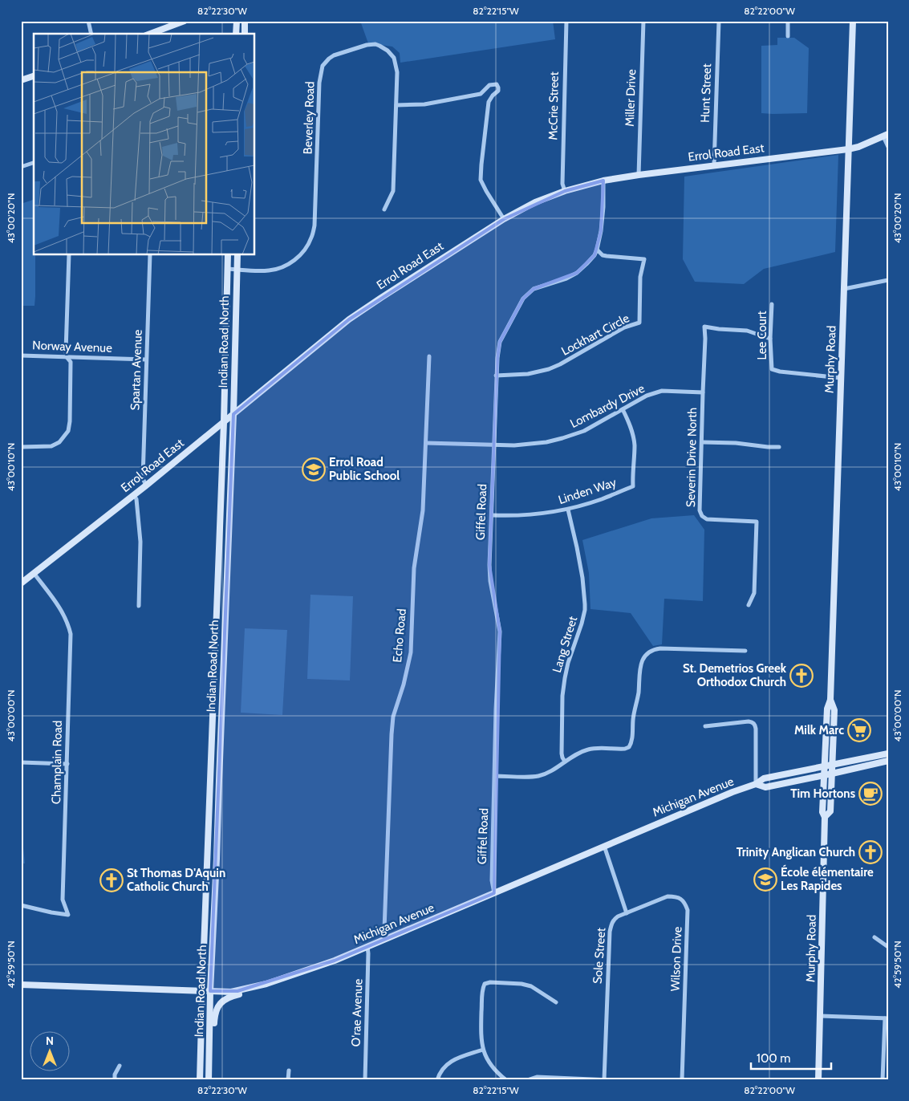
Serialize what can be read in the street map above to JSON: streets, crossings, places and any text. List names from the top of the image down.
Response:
{
  "streets": {
    "main road": [
      "Errol Road East",
      "Indian Road North",
      "Murphy Road",
      "Michigan Avenue"
    ],
    "street": [
      "Hunt Street",
      "Miller Drive",
      "McCrie Street",
      "Beverley Road",
      "Lockhart Circle",
      "Lee Court",
      "Norway Avenue",
      "Spartan Avenue",
      "Lombardy Drive",
      "Severin Drive North",
      "Linden Way",
      "Giffel Road",
      "Echo Road",
      "Lang Street",
      "Champlain Road",
      "Sole Street",
      "Wilson Drive",
      "O'rae Avenue"
    ]
  },
  "crossings": [
    ["Hunt Street", "Errol Road East"],
    ["Miller Drive", "Errol Road East"],
    ["McCrie Street", "Errol Road East"],
    ["Beverley Road", "Indian Road North"],
    ["Errol Road East", "Indian Road North"],
    ["Errol Road East", "Murphy Road"],
    ["Errol Road East", "Spartan Avenue"],
    ["Errol Road East", "Giffel Road"],
    ["Errol Road East", "Champlain Road"],
    ["Lockhart Circle", "Giffel Road"],
    ["Lee Court", "Murphy Road"],
    ["Lee Court", "Severin Drive North"],
    ["Indian Road North", "Michigan Avenue"],
    ["Norway Avenue", "Spartan Avenue"],
    ["Murphy Road", "Michigan Avenue"],
    ["Lombardy Drive", "Severin Drive North"],
    ["Lombardy Drive", "Linden Way"],
    ["Lombardy Drive", "Giffel Road"],
    ["Lombardy Drive", "Echo Road"],
    ["Linden Way", "Giffel Road"],
    ["Linden Way", "Lang Street"],
    ["Giffel Road", "Michigan Avenue"],
    ["Echo Road", "Michigan Avenue"],
    ["Michigan Avenue", "O'rae Avenue"],
    ["Sole Street", "Wilson Drive"]
  ],
  "places": {
    "school or university": ["Errol Road Public School", "École élémentaire Les Rapides"],
    "church": ["St. Demetrios Greek Orthodox Church", "Trinity Anglican Church", "St Thomas D'Aquin Catholic Church"],
    "supermarket": ["Milk Marc"],
    "cafe": ["Tim Hortons"]
  },
  "scale_bar": "100 m",
  "north": "top",
  "coordinates": [
    "82°22'30\"W",
    "82°22'15\"W",
    "82°22'00\"W",
    "43°00'20\"N",
    "43°00'10\"N",
    "43°00'00\"N",
    "42°59'50\"N"
  ]
}
